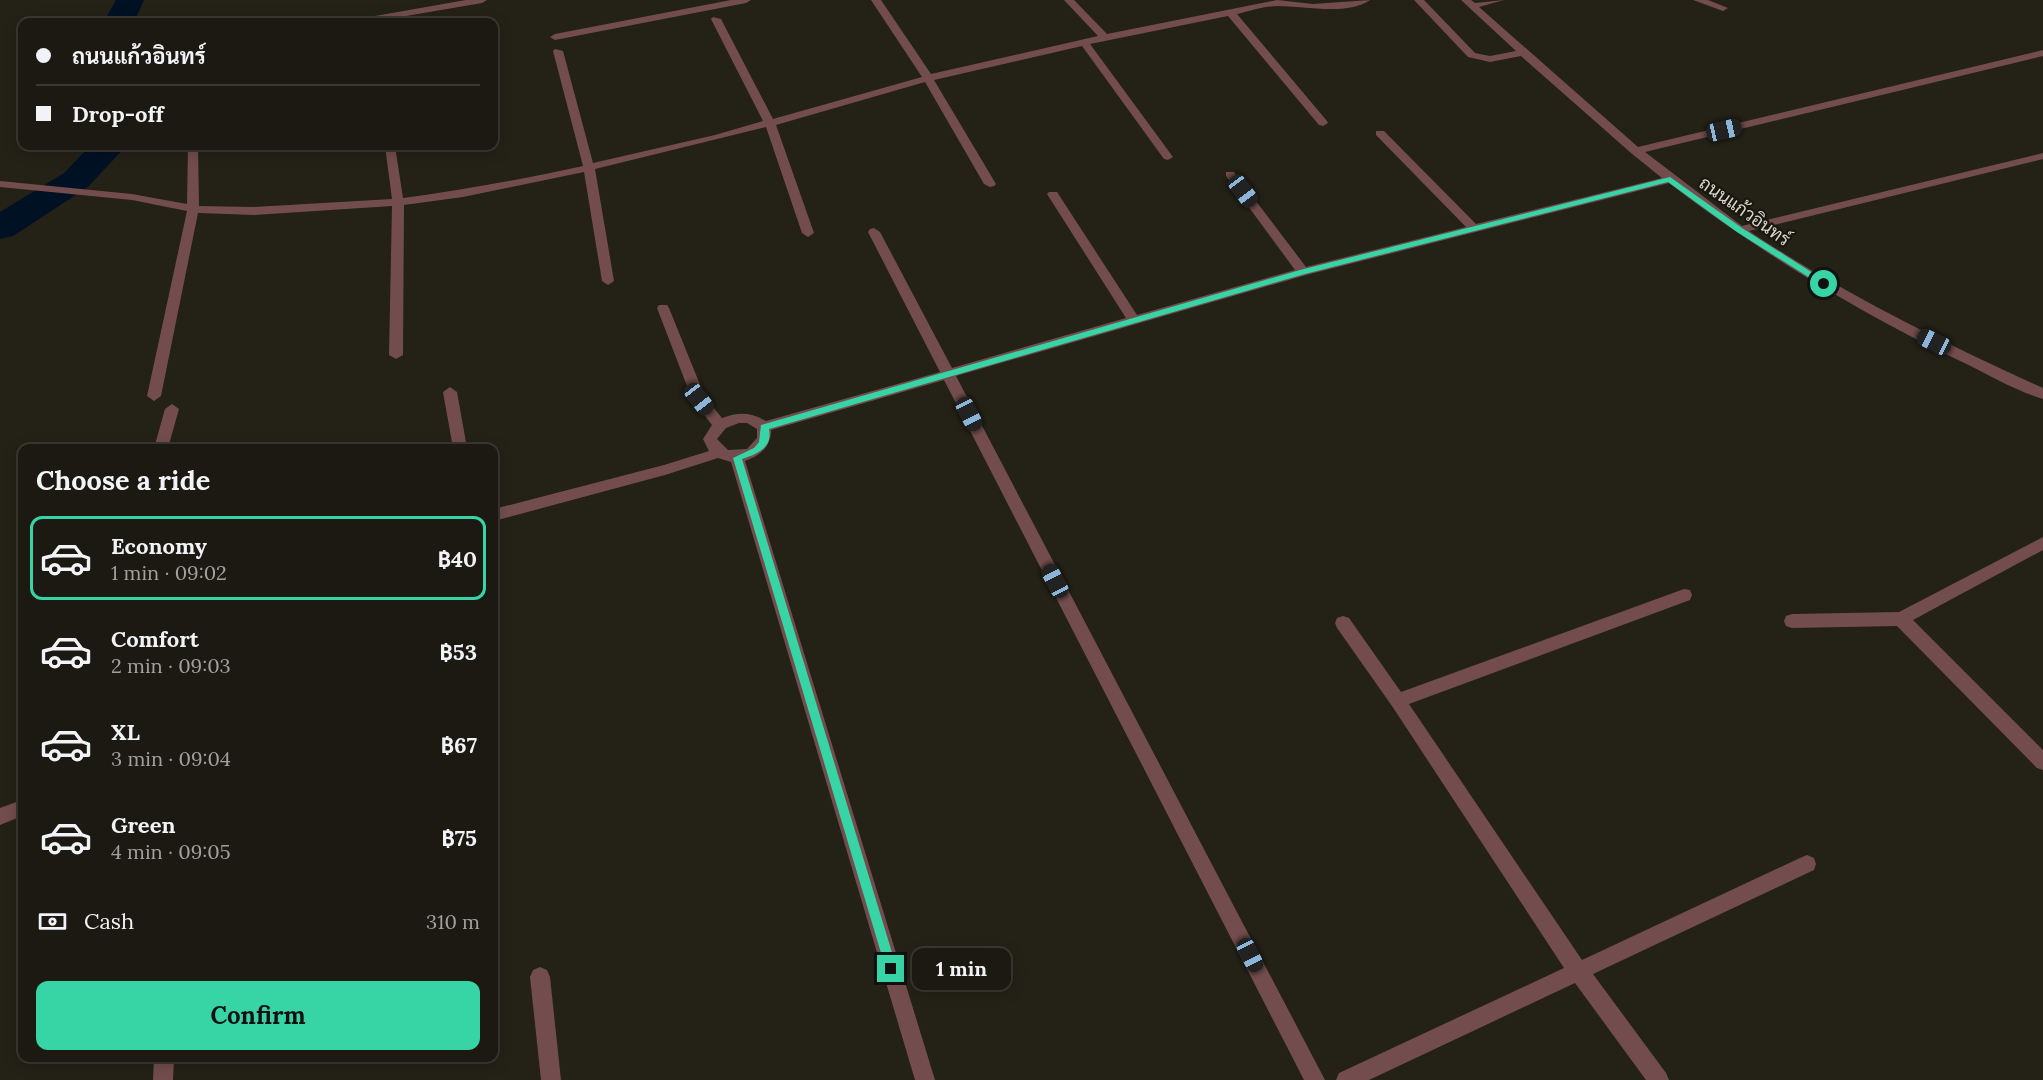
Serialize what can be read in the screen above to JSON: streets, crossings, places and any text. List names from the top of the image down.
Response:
{
  "streets": {
    "street": ["ถนนแก้วอินทร์"]
  },
  "page": {
    "banner": ["ถนนแก้วอินทร์", "Drop-off"],
    "heading": "Choose a ride",
    "list": [
      {
        "name": "Economy",
        "note": "1 min · 09:02",
        "value": "฿40"
      },
      {
        "name": "Comfort",
        "note": "2 min · 09:03",
        "value": "฿53"
      },
      {
        "name": "XL",
        "note": "3 min · 09:04",
        "value": "฿67"
      },
      {
        "name": "Green",
        "note": "4 min · 09:05",
        "value": "฿75"
      }
    ],
    "pay": ["Cash", "310 m"],
    "bubble": "1 min",
    "buttons": "Confirm"
  }
}
